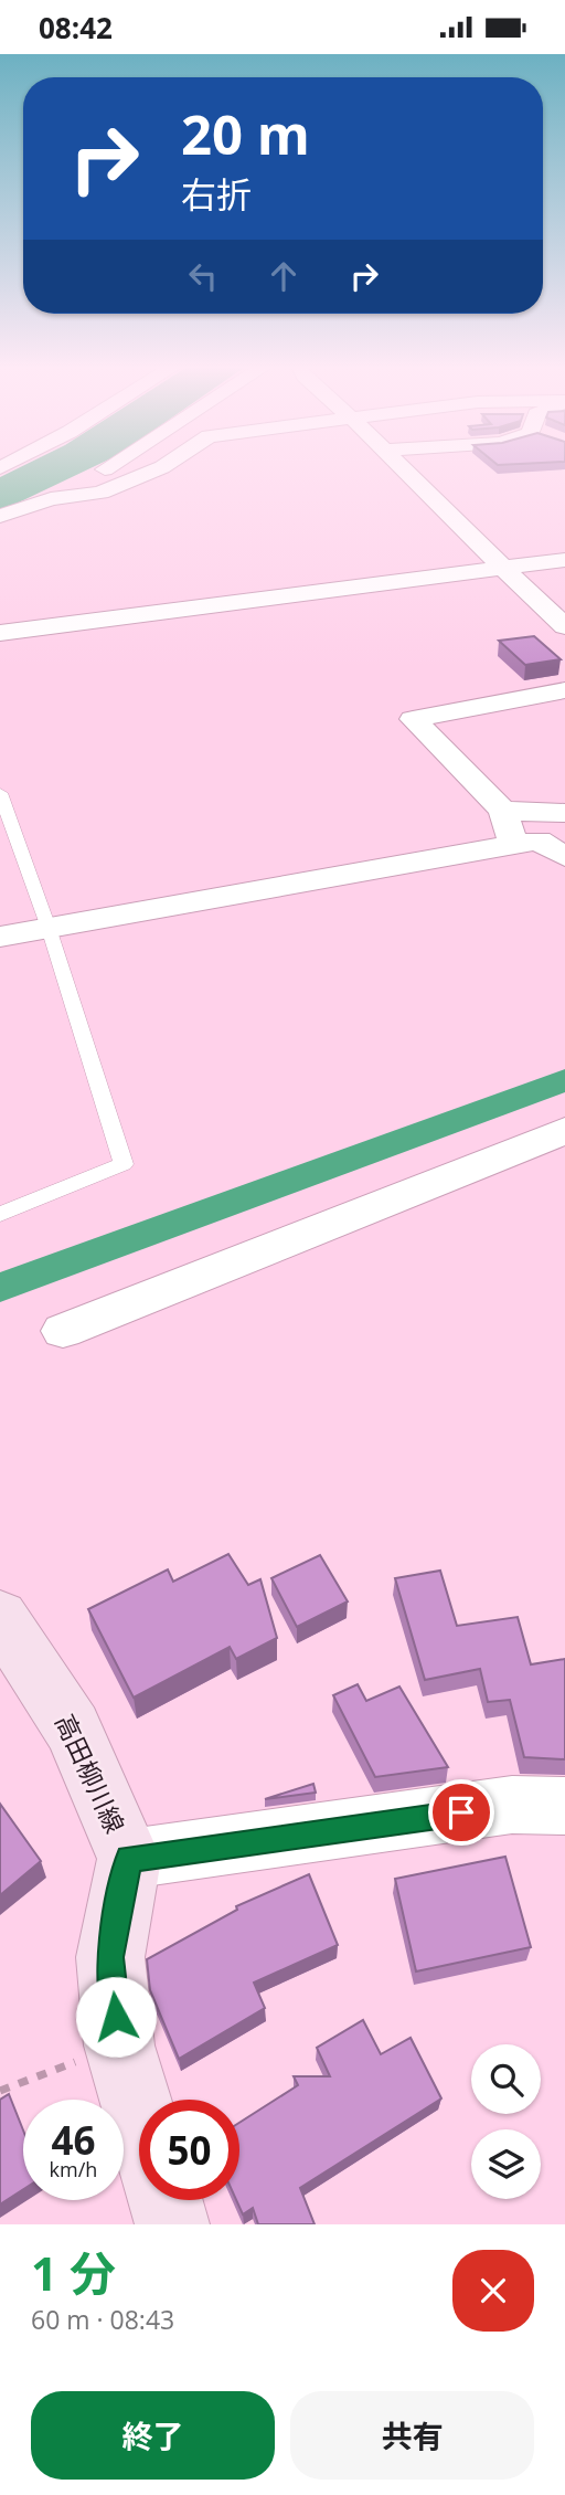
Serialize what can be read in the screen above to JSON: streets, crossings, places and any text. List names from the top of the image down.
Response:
{
  "streets": {
    "main road": ["高田柳川線"]
  },
  "page": {
    "status": "08:42",
    "turn": ["20 m", "右折"],
    "speed": "46 km/h",
    "limit": "50",
    "heading": ["1 分", "60 m · 08:43"],
    "buttons": ["終了", "共有"]
  }
}
